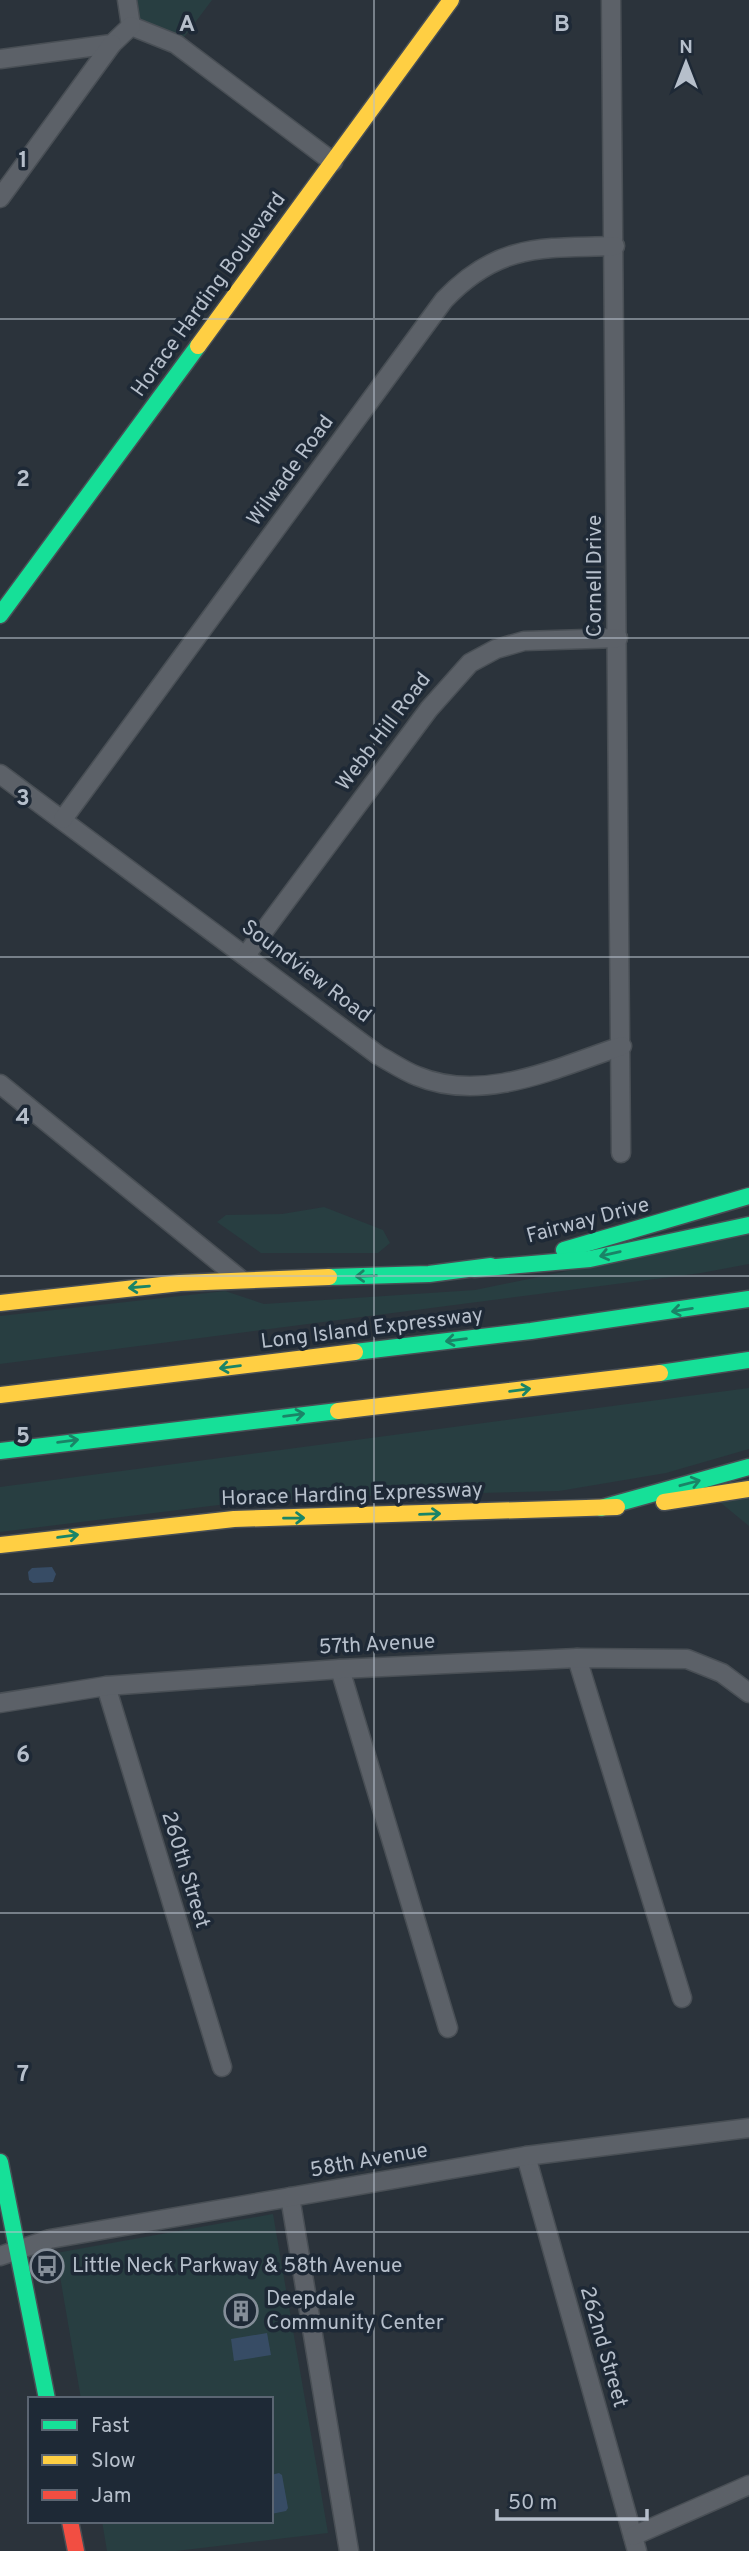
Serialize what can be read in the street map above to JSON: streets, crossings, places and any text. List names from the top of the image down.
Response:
{
  "streets": {
    "main road": [
      "Horace Harding Boulevard",
      "Fairway Drive",
      "Long Island Expressway",
      "Horace Harding Expressway"
    ],
    "street": [
      "Wilwade Road",
      "Cornell Drive",
      "Webb Hill Road",
      "Soundview Road",
      "57th Avenue",
      "260th Street",
      "58th Avenue",
      "262nd Street"
    ]
  },
  "crossings": [
    ["Wilwade Road", "Cornell Drive"],
    ["Wilwade Road", "Soundview Road"],
    ["Cornell Drive", "Webb Hill Road"],
    ["Cornell Drive", "Soundview Road"],
    ["Webb Hill Road", "Soundview Road"],
    ["57th Avenue", "260th Street"],
    ["58th Avenue", "262nd Street"]
  ],
  "places": {
    "bus stop": ["Little Neck Parkway & 58th Avenue"],
    "building": ["Deepdale Community Center"]
  },
  "legend": ["Fast", "Slow", "Jam"],
  "scale_bar": "50 m",
  "north": "top",
  "grid": {
    "columns": ["A", "B"],
    "rows": [
      "1",
      "2",
      "3",
      "4",
      "5",
      "6",
      "7"
    ]
  }
}
